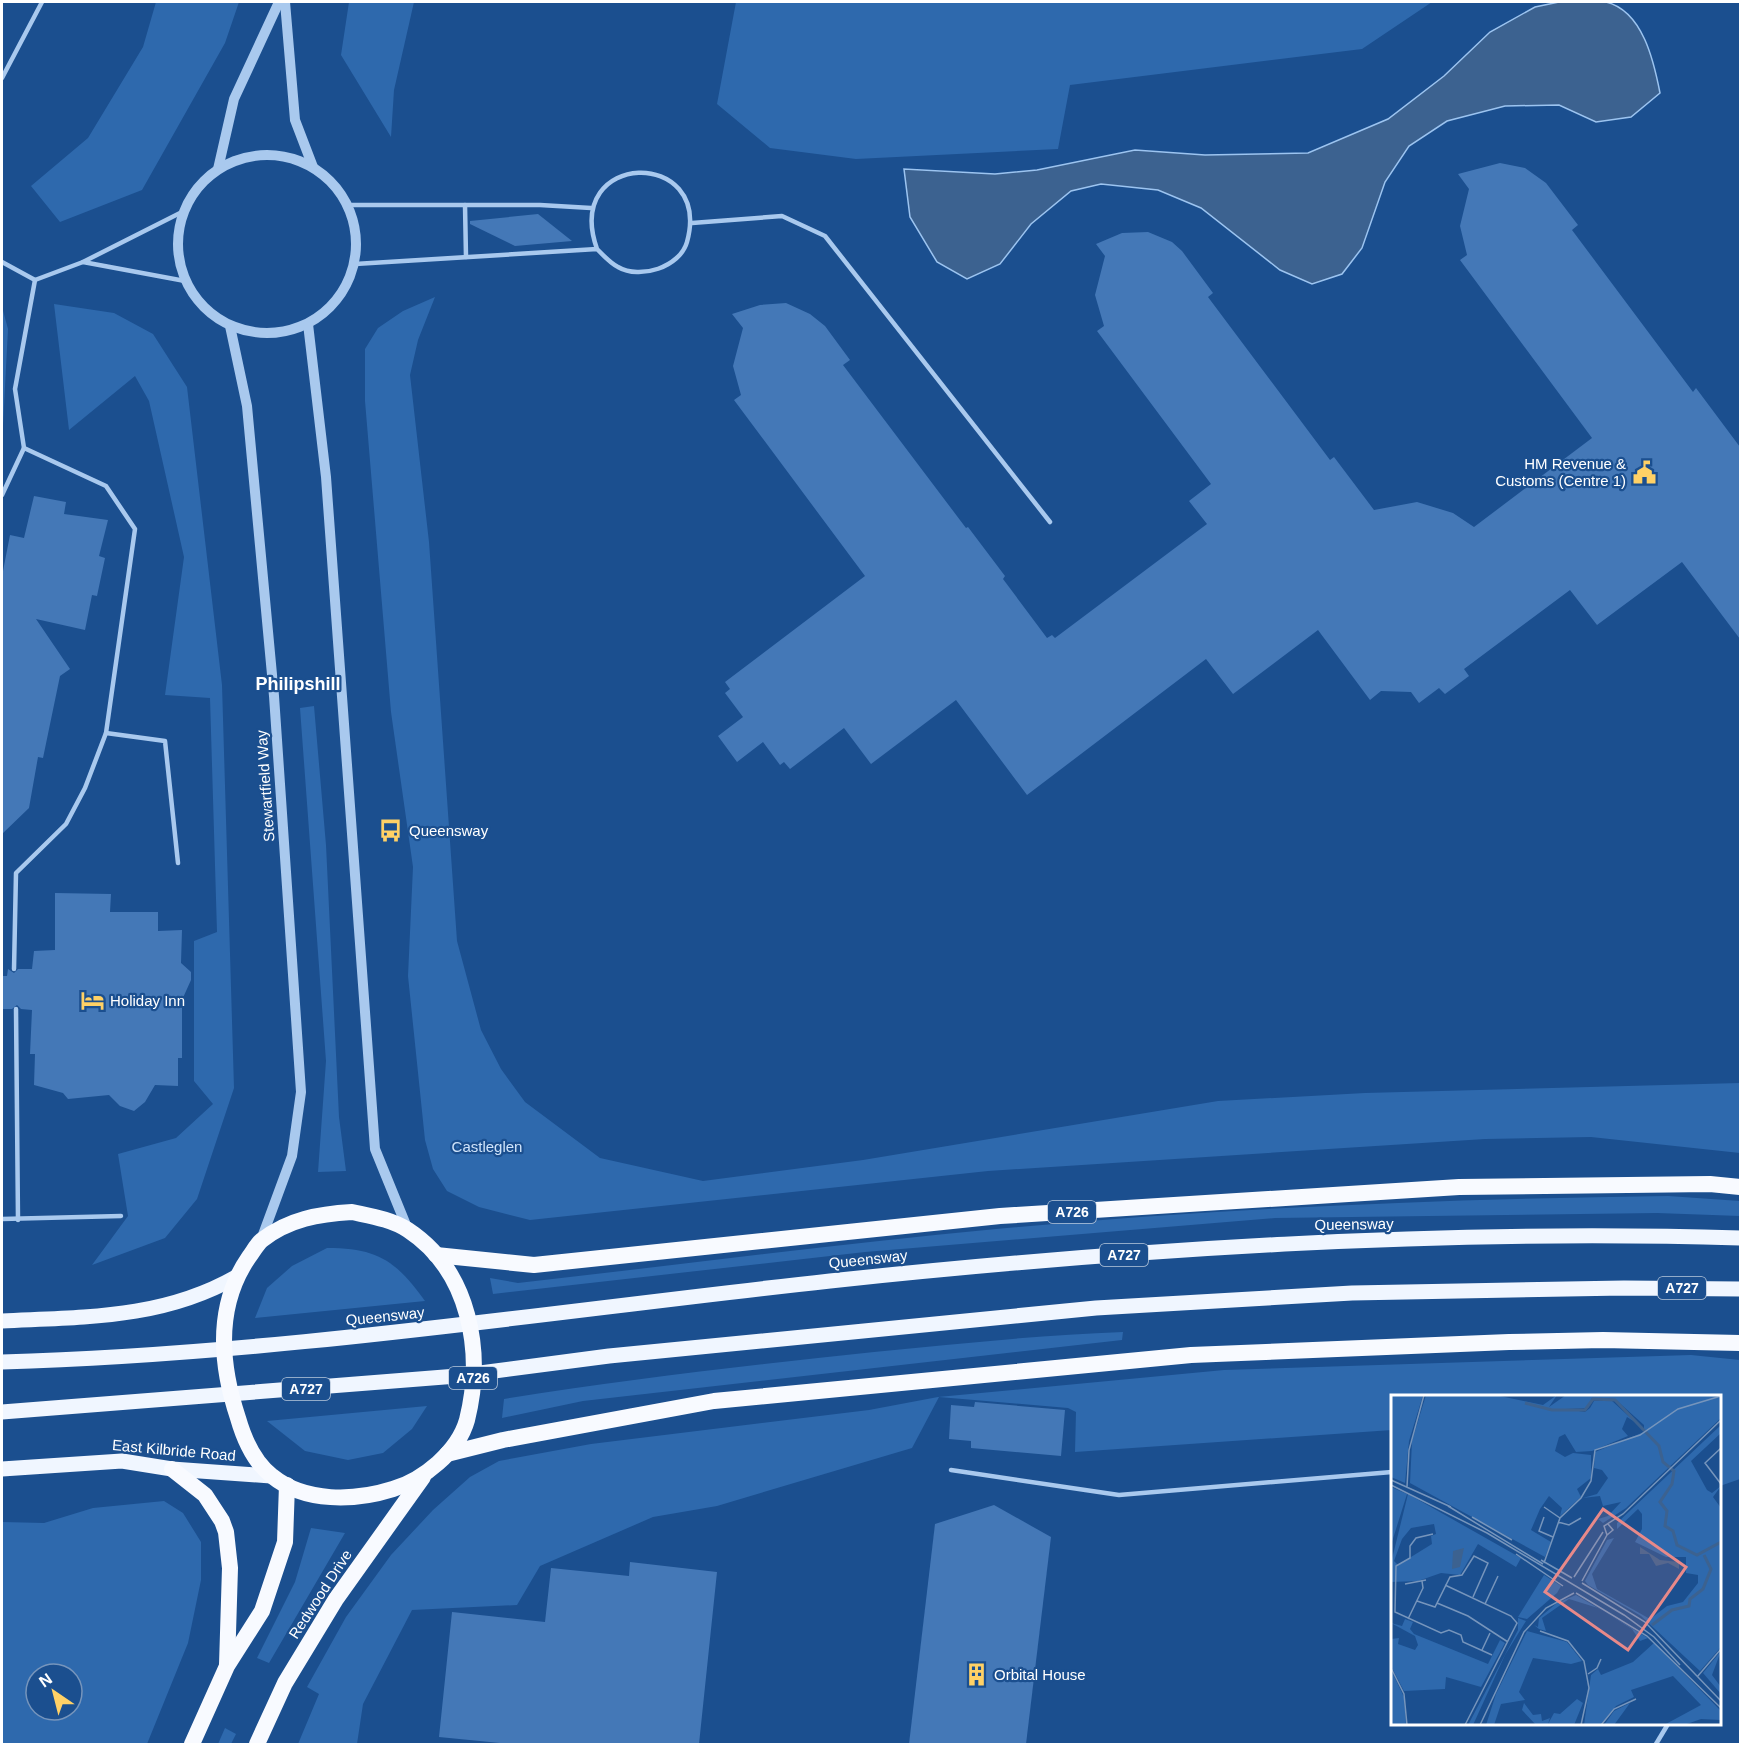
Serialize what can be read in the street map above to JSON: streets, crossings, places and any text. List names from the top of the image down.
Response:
{
  "streets": {
    "highway": ["A726", "Queensway", "Redwood Drive"],
    "main road": ["A727", "East Kilbride Road"],
    "street": ["Stewartfield Way"]
  },
  "crossings": [
    ["Stewartfield Way", "A726"],
    ["A726", "Queensway"],
    ["A726", "East Kilbride Road"],
    ["A726", "Redwood Drive"]
  ],
  "districts": ["Philipshill"],
  "parks": ["Castleglen"],
  "places": {
    "public building": ["HM Revenue & Customs (Centre 1)"],
    "bus stop": ["Queensway"],
    "hotel": ["Holiday Inn"],
    "building": ["Orbital House"]
  },
  "north": "top left"
}
